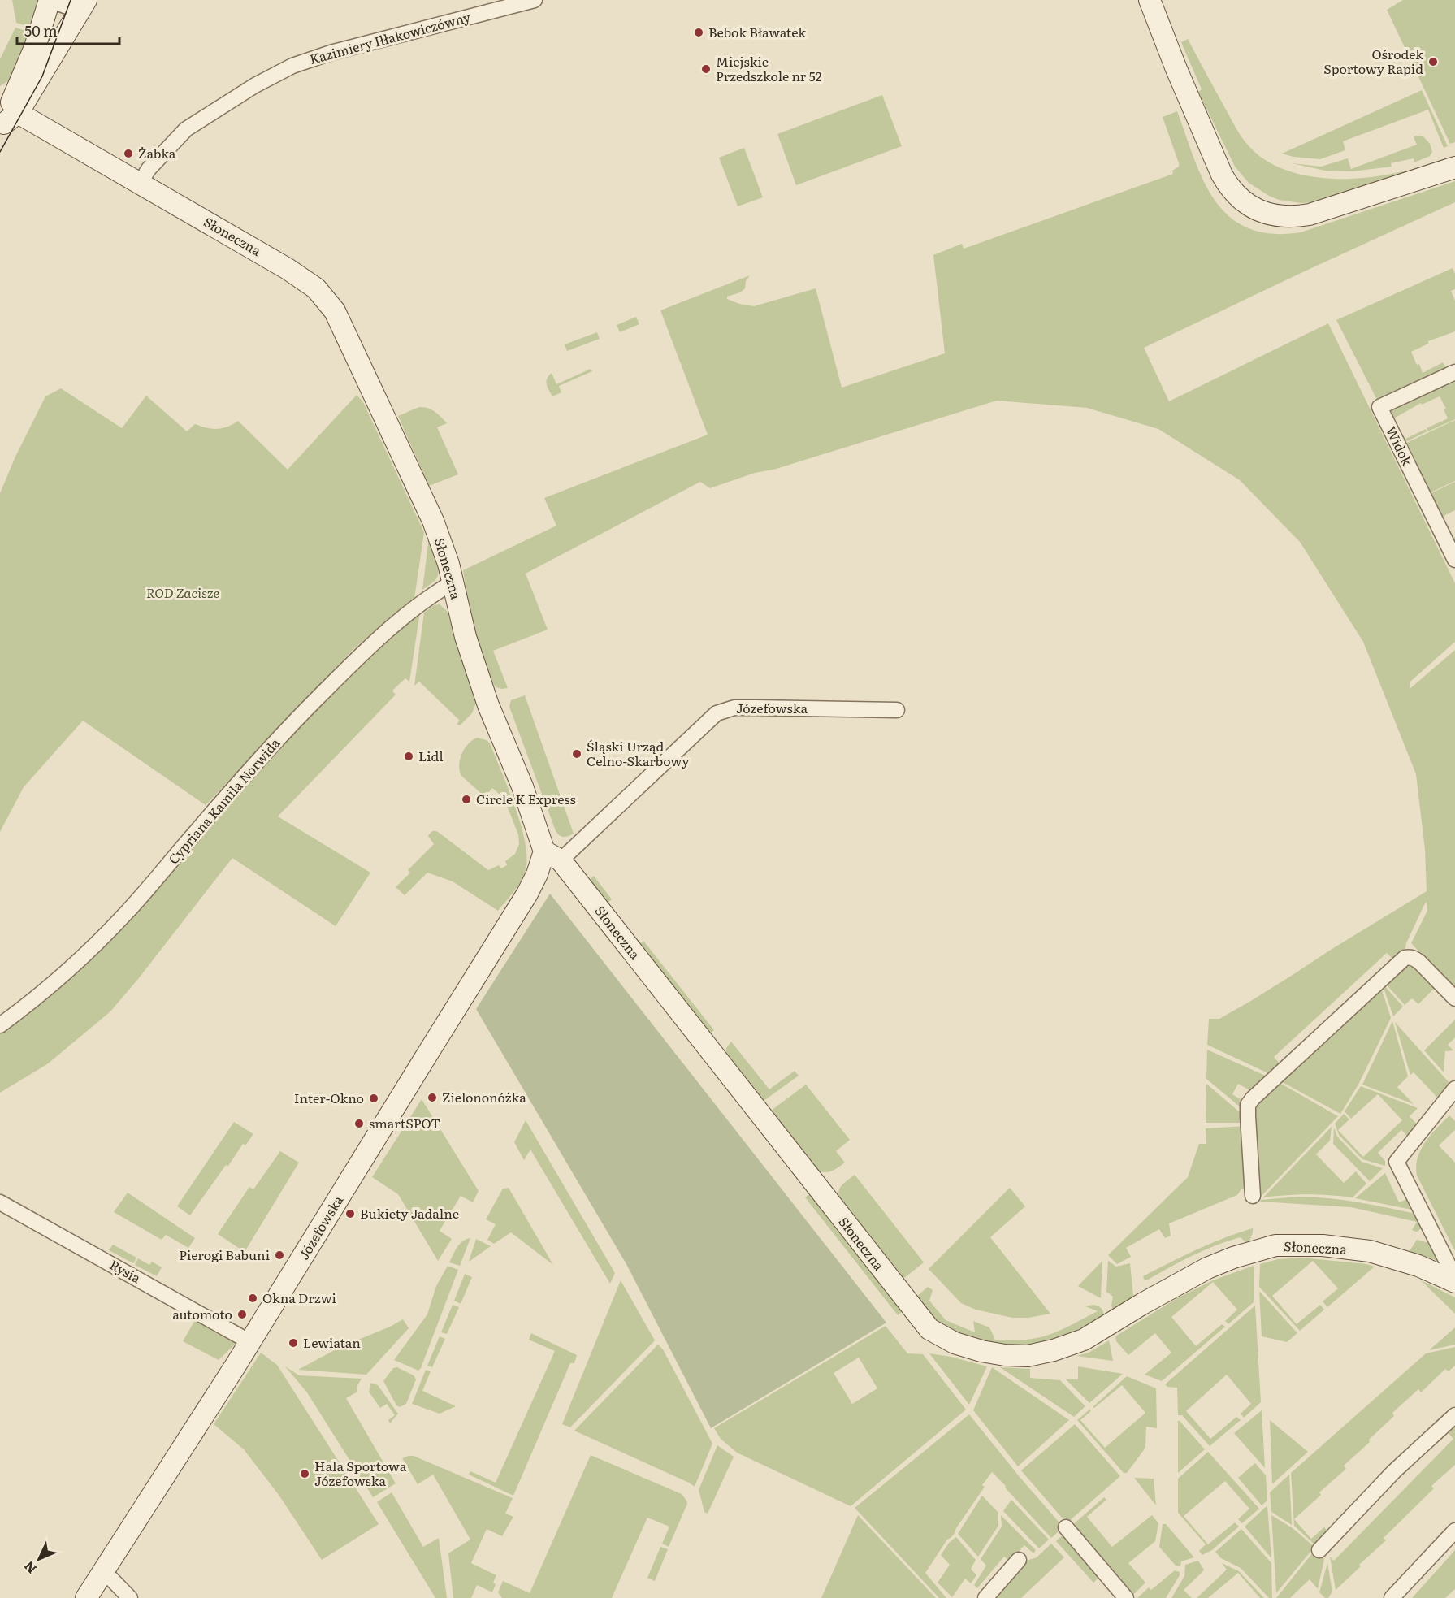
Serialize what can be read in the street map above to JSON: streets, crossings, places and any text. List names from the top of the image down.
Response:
{
  "streets": {
    "street": [
      "Kazimiery Iłłakowiczówny",
      "Słoneczna",
      "Widok",
      "Józefowska",
      "Cypriana Kamila Norwida",
      "Rysia"
    ]
  },
  "crossings": [
    ["Kazimiery Iłłakowiczówny", "Słoneczna"],
    ["Słoneczna", "Józefowska"],
    ["Słoneczna", "Cypriana Kamila Norwida"],
    ["Józefowska", "Rysia"]
  ],
  "parks": ["ROD Zacisze"],
  "places": [
    "Bebok Bławatek",
    "Ośrodek Sportowy Rapid",
    "Miejskie Przedszkole nr 52",
    "Żabka",
    "Śląski Urząd Celno-Skarbowy",
    "Lidl",
    "Circle K Express",
    "Zielononóżka",
    "Inter-Okno",
    "smartSPOT",
    "Bukiety Jadalne",
    "Pierogi Babuni",
    "Okna Drzwi",
    "automoto",
    "Lewiatan",
    "Hala Sportowa Józefowska"
  ],
  "scale_bar": "50 m",
  "north": "bottom left"
}
